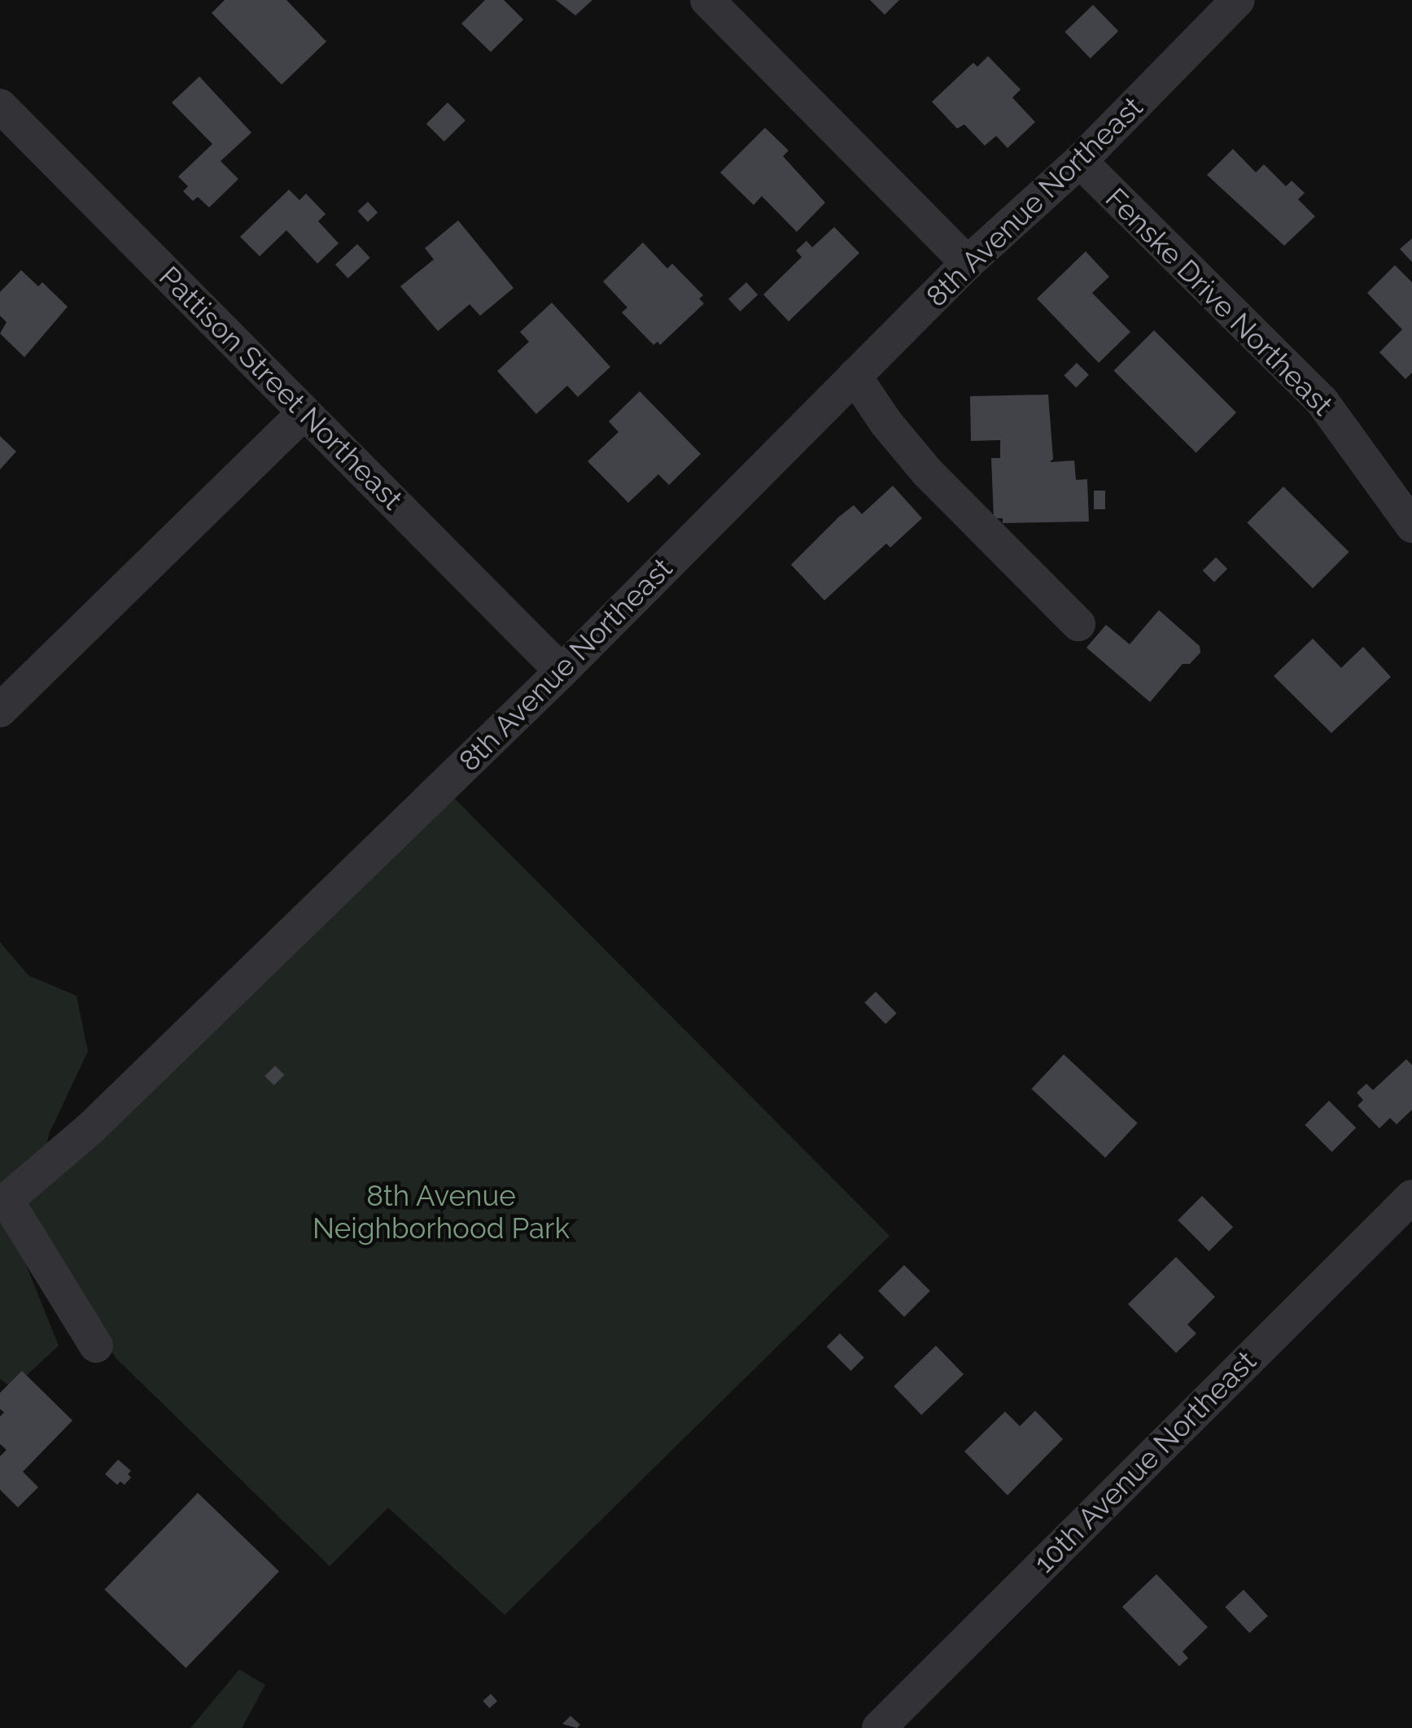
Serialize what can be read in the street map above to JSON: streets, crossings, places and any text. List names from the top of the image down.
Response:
{
  "streets": {
    "street": [
      "8th Avenue Northeast",
      "Fenske Drive Northeast",
      "Pattison Street Northeast",
      "10th Avenue Northeast"
    ]
  },
  "crossings": [
    ["8th Avenue Northeast", "Fenske Drive Northeast"],
    ["8th Avenue Northeast", "Pattison Street Northeast"]
  ],
  "parks": ["8th Avenue Neighborhood Park"]
}
